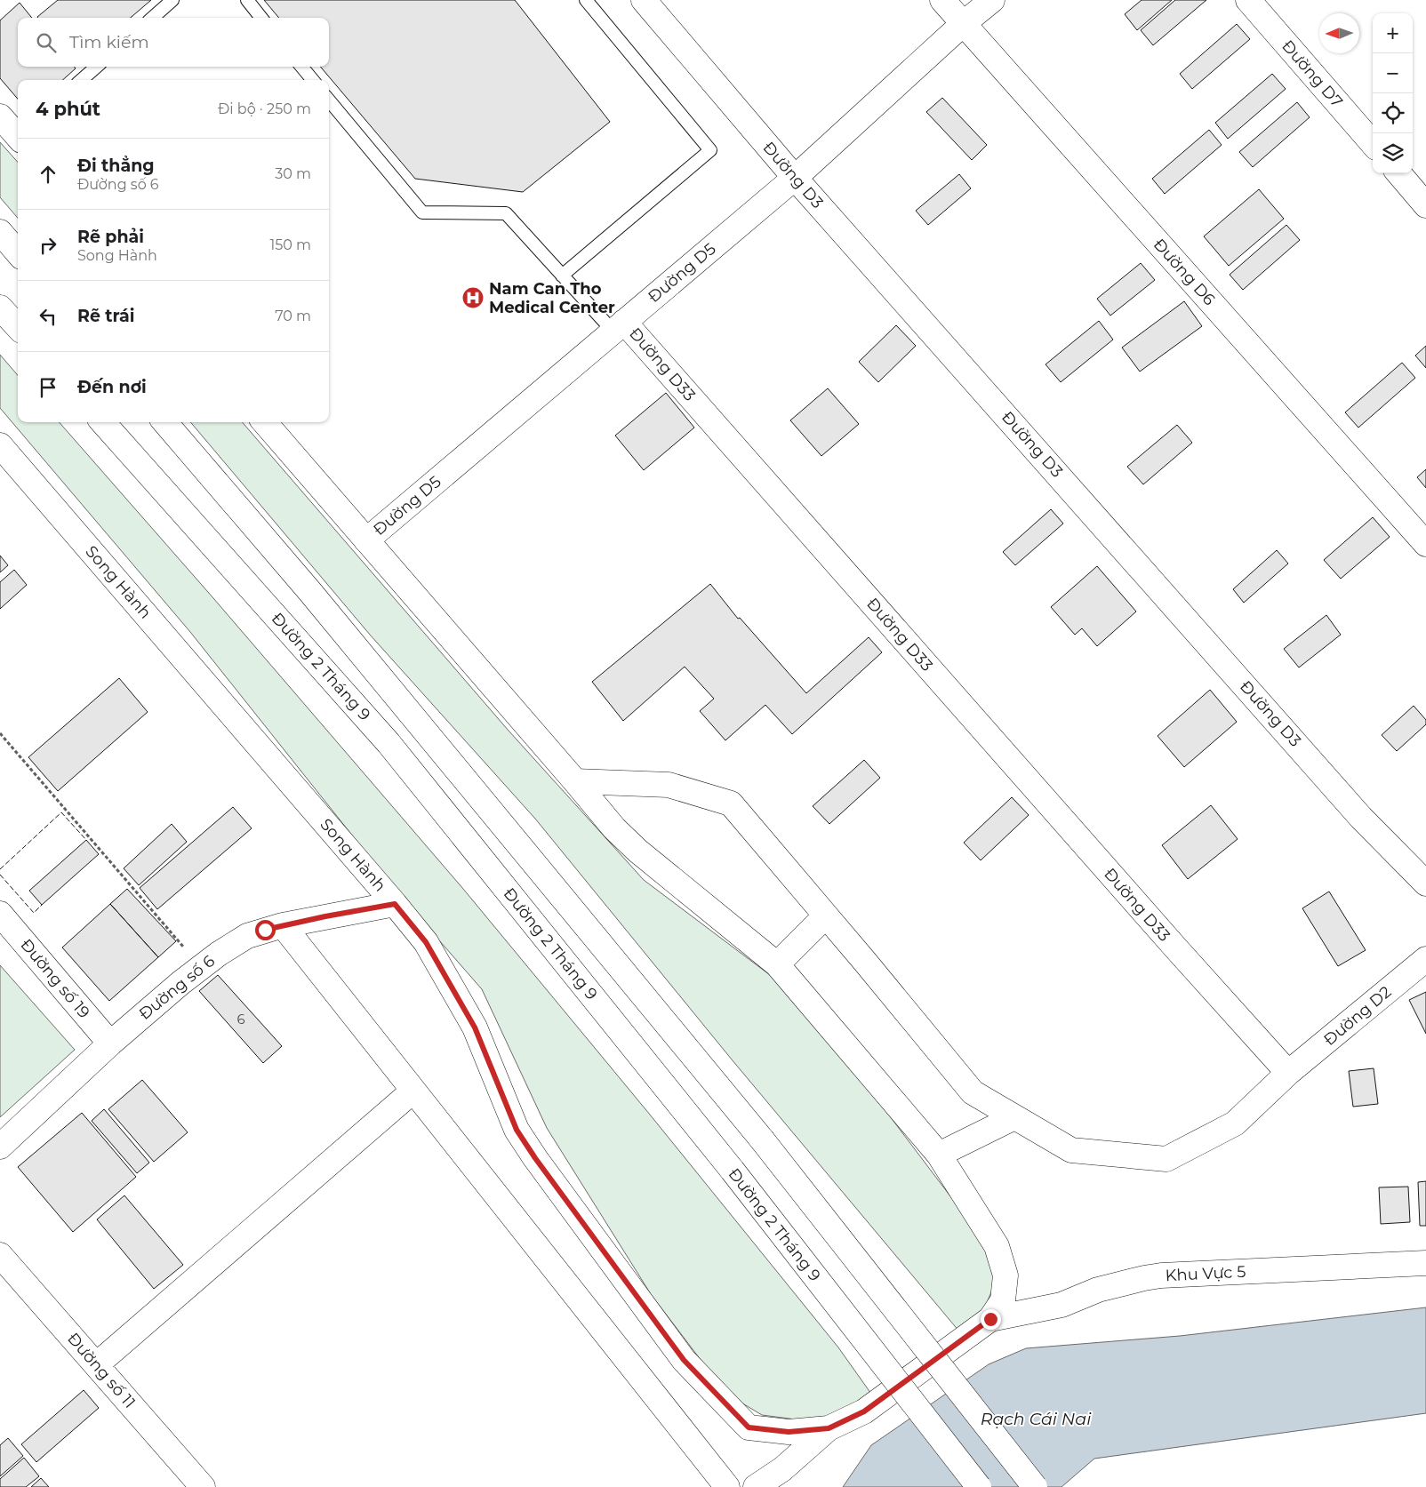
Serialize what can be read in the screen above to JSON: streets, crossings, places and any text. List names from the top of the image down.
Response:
{
  "streets": {
    "main road": [
      "Đường D7",
      "Đường D3",
      "Đường D6",
      "Đường D5",
      "Đường D33",
      "Song Hành",
      "Đường 2 Tháng 9",
      "Đường số 19",
      "Đường số 6",
      "Đường D2",
      "Khu Vực 5",
      "Đường số 11"
    ]
  },
  "crossings": [
    ["Đường D3", "Đường D5"],
    ["Đường D6", "Đường D5"],
    ["Đường D5", "Đường D33"],
    ["Đường D33", "Đường D2"],
    ["Song Hành", "Đường số 6"],
    ["Đường số 19", "Đường số 6"]
  ],
  "water": ["Rạch Cái Nai"],
  "places": {
    "hospital": ["Nam Can Tho Medical Center"]
  },
  "house_numbers": ["6"],
  "north": "left",
  "page": {
    "map_buttons": ["+", "−"],
    "search": "Tìm kiếm",
    "heading": ["4 phút", "Đi bộ · 250 m"],
    "list": [
      ["Đi thẳng", "Đường số 6", "30 m"],
      ["Rẽ phải", "Song Hành", "150 m"],
      ["Rẽ trái", "70 m"],
      "Đến nơi"
    ]
  }
}
